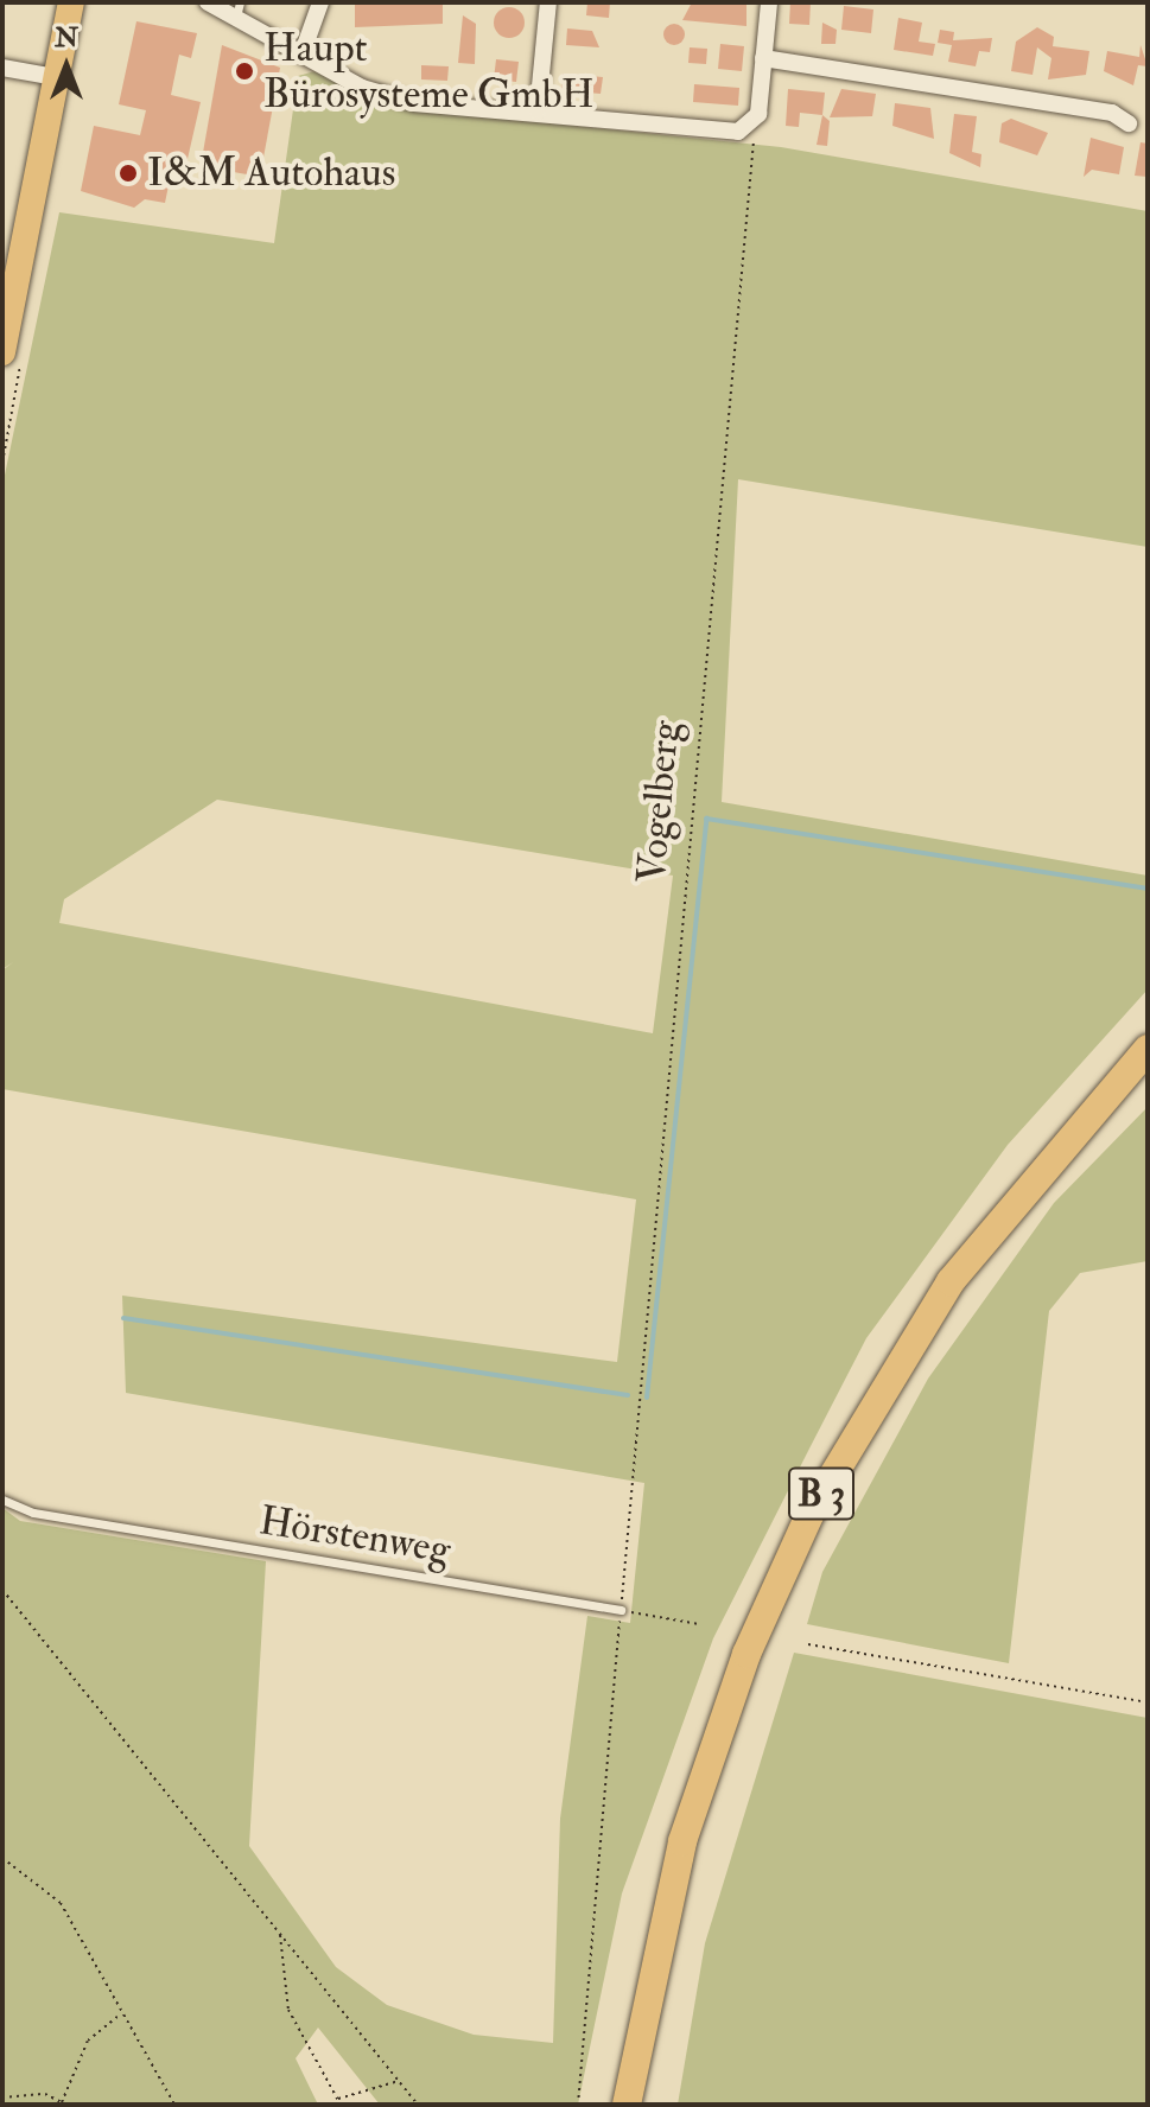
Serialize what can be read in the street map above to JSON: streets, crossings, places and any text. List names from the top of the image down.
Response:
{
  "streets": {
    "highway": ["B 3"],
    "lane": ["Hörstenweg"],
    "path": ["Vogelberg"]
  },
  "crossings": [
    ["Vogelberg", "Hörstenweg"]
  ],
  "places": ["Haupt Bürosysteme GmbH", "I&M Autohaus"],
  "north": "top"
}
